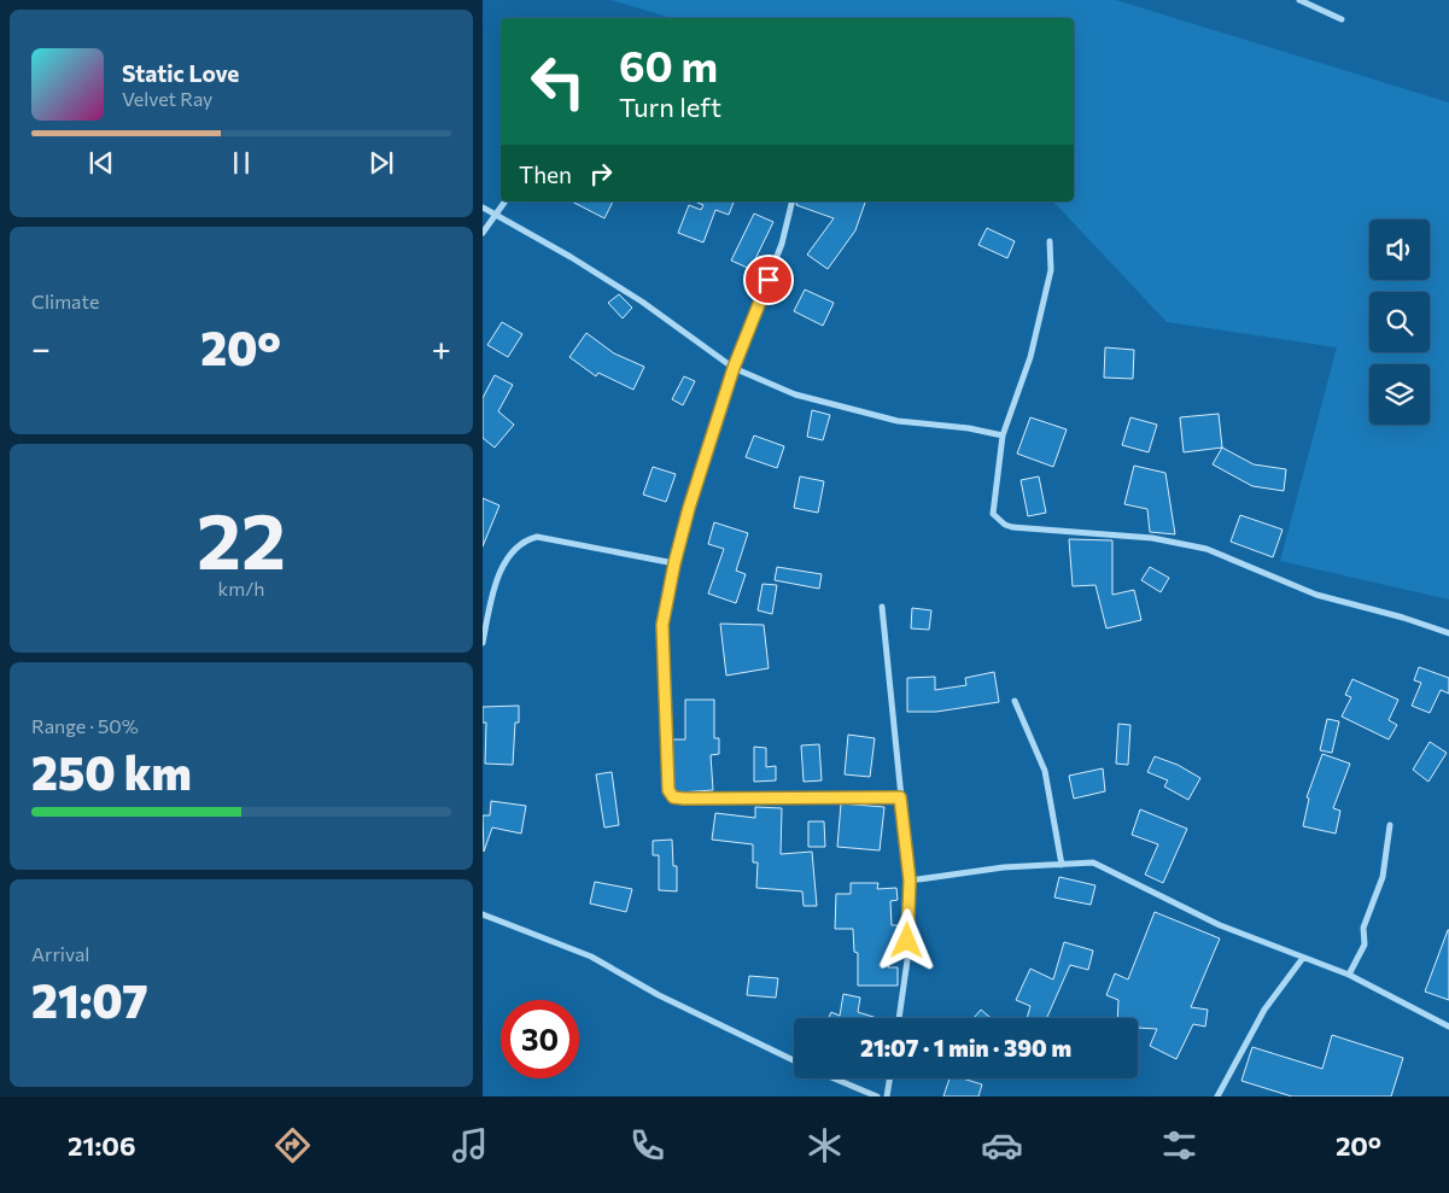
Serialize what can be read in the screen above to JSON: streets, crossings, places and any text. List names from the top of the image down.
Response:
{
  "page": {
    "turn": ["60 m", "Turn left"],
    "song": ["Static Love", "Velvet Ray"],
    "then": "Then",
    "tile": [
      "Climate",
      ["22", "km/h"],
      ["Range · 50%", "250 km"],
      ["Arrival", "21:07"]
    ],
    "heat": ["−", "20°", "+"],
    "limit": "30",
    "trip": "21:07 · 1 min · 390 m",
    "tabs": ["21:06", "20°"]
  }
}
